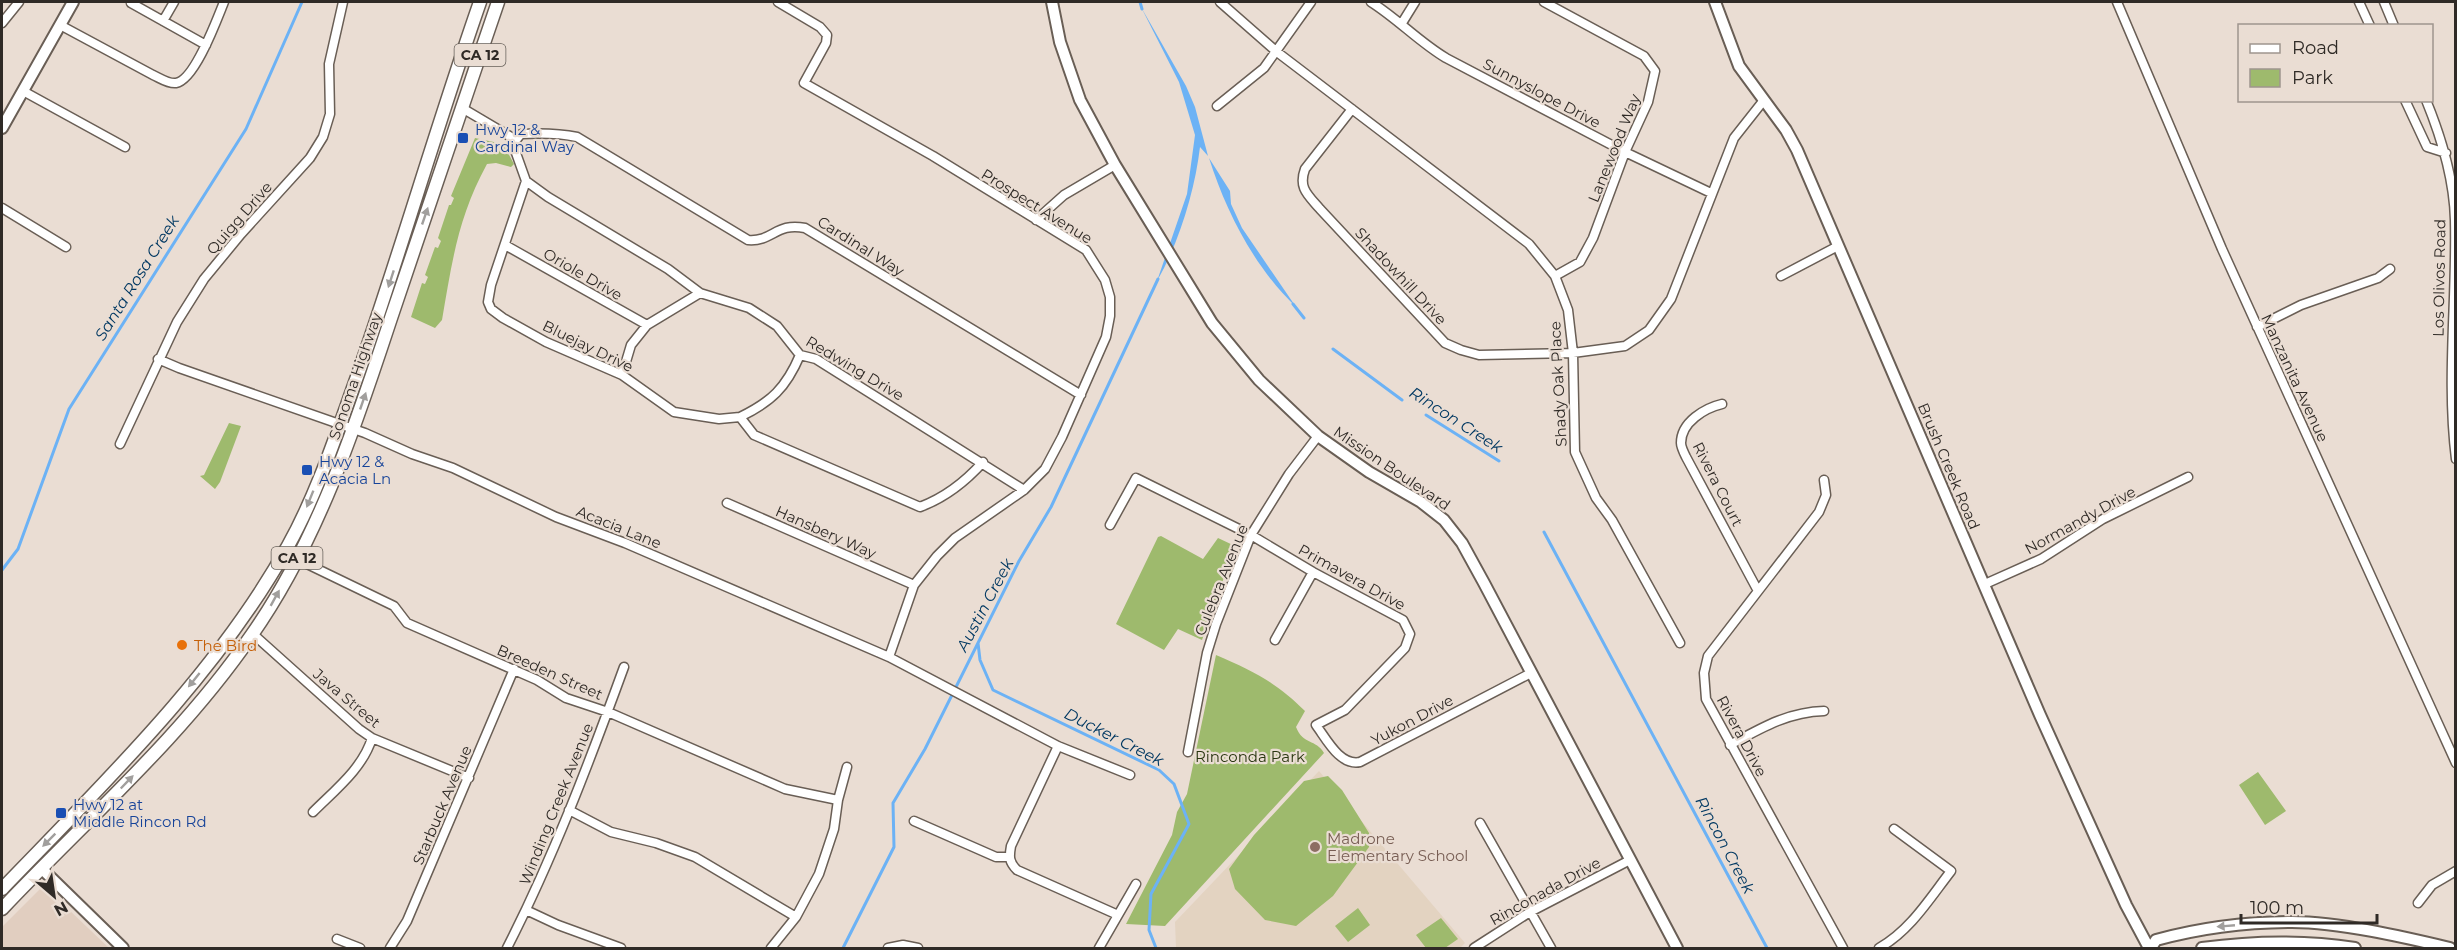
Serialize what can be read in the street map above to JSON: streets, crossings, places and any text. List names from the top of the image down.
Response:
{
  "streets": {
    "main road": [
      "CA 12",
      "Sonoma Highway",
      "Brush Creek Road",
      "Mission Boulevard"
    ],
    "street": [
      "Sunnyslope Drive",
      "Lanewood Way",
      "Prospect Avenue",
      "Quigg Drive",
      "Cardinal Way",
      "Oriole Drive",
      "Shadowhill Drive",
      "Los Olivos Road",
      "Bluejay Drive",
      "Redwing Drive",
      "Manzanita Avenue",
      "Shady Oak Place",
      "Rivera Court",
      "Normandy Drive",
      "Acacia Lane",
      "Hansbery Way",
      "Primavera Drive",
      "Culebra Avenue",
      "Breeden Street",
      "Java Street",
      "Yukon Drive",
      "Rivera Drive",
      "Winding Creek Avenue",
      "Starbuck Avenue",
      "Rinconada Drive"
    ]
  },
  "crossings": [
    ["Sunnyslope Drive", "Lanewood Way"],
    ["Sunnyslope Drive", "Shadowhill Drive"],
    ["Lanewood Way", "Shady Oak Place"],
    ["Prospect Avenue", "Cardinal Way"],
    ["Prospect Avenue", "Redwing Drive"],
    ["Prospect Avenue", "Acacia Lane"],
    ["Prospect Avenue", "Hansbery Way"],
    ["Quigg Drive", "Acacia Lane"],
    ["Oriole Drive", "Bluejay Drive"],
    ["Oriole Drive", "Redwing Drive"],
    ["Shadowhill Drive", "Shady Oak Place"],
    ["Shadowhill Drive", "Brush Creek Road"],
    ["Bluejay Drive", "Redwing Drive"],
    ["Sonoma Highway", "Acacia Lane"],
    ["Sonoma Highway", "Breeden Street"],
    ["Sonoma Highway", "Java Street"],
    ["Brush Creek Road", "Normandy Drive"],
    ["Mission Boulevard", "Culebra Avenue"],
    ["Mission Boulevard", "Yukon Drive"],
    ["Mission Boulevard", "Rinconada Drive"],
    ["Rivera Court", "Rivera Drive"],
    ["Primavera Drive", "Culebra Avenue"],
    ["Primavera Drive", "Yukon Drive"],
    ["Breeden Street", "Winding Creek Avenue"],
    ["Breeden Street", "Starbuck Avenue"],
    ["Java Street", "Starbuck Avenue"]
  ],
  "water": [
    "Santa Rosa Creek",
    "Rincon Creek",
    "Austin Creek",
    "Ducker Creek"
  ],
  "parks": ["Rinconda Park"],
  "places": {
    "transit": ["Hwy 12 & Cardinal Way", "Hwy 12 & Acacia Ln", "Hwy 12 at Middle Rincon Rd"],
    "other": ["The Bird", "Madrone Elementary School"]
  },
  "legend": ["Road", "Park"],
  "scale_bar": "100 m",
  "north": "bottom right"
}
